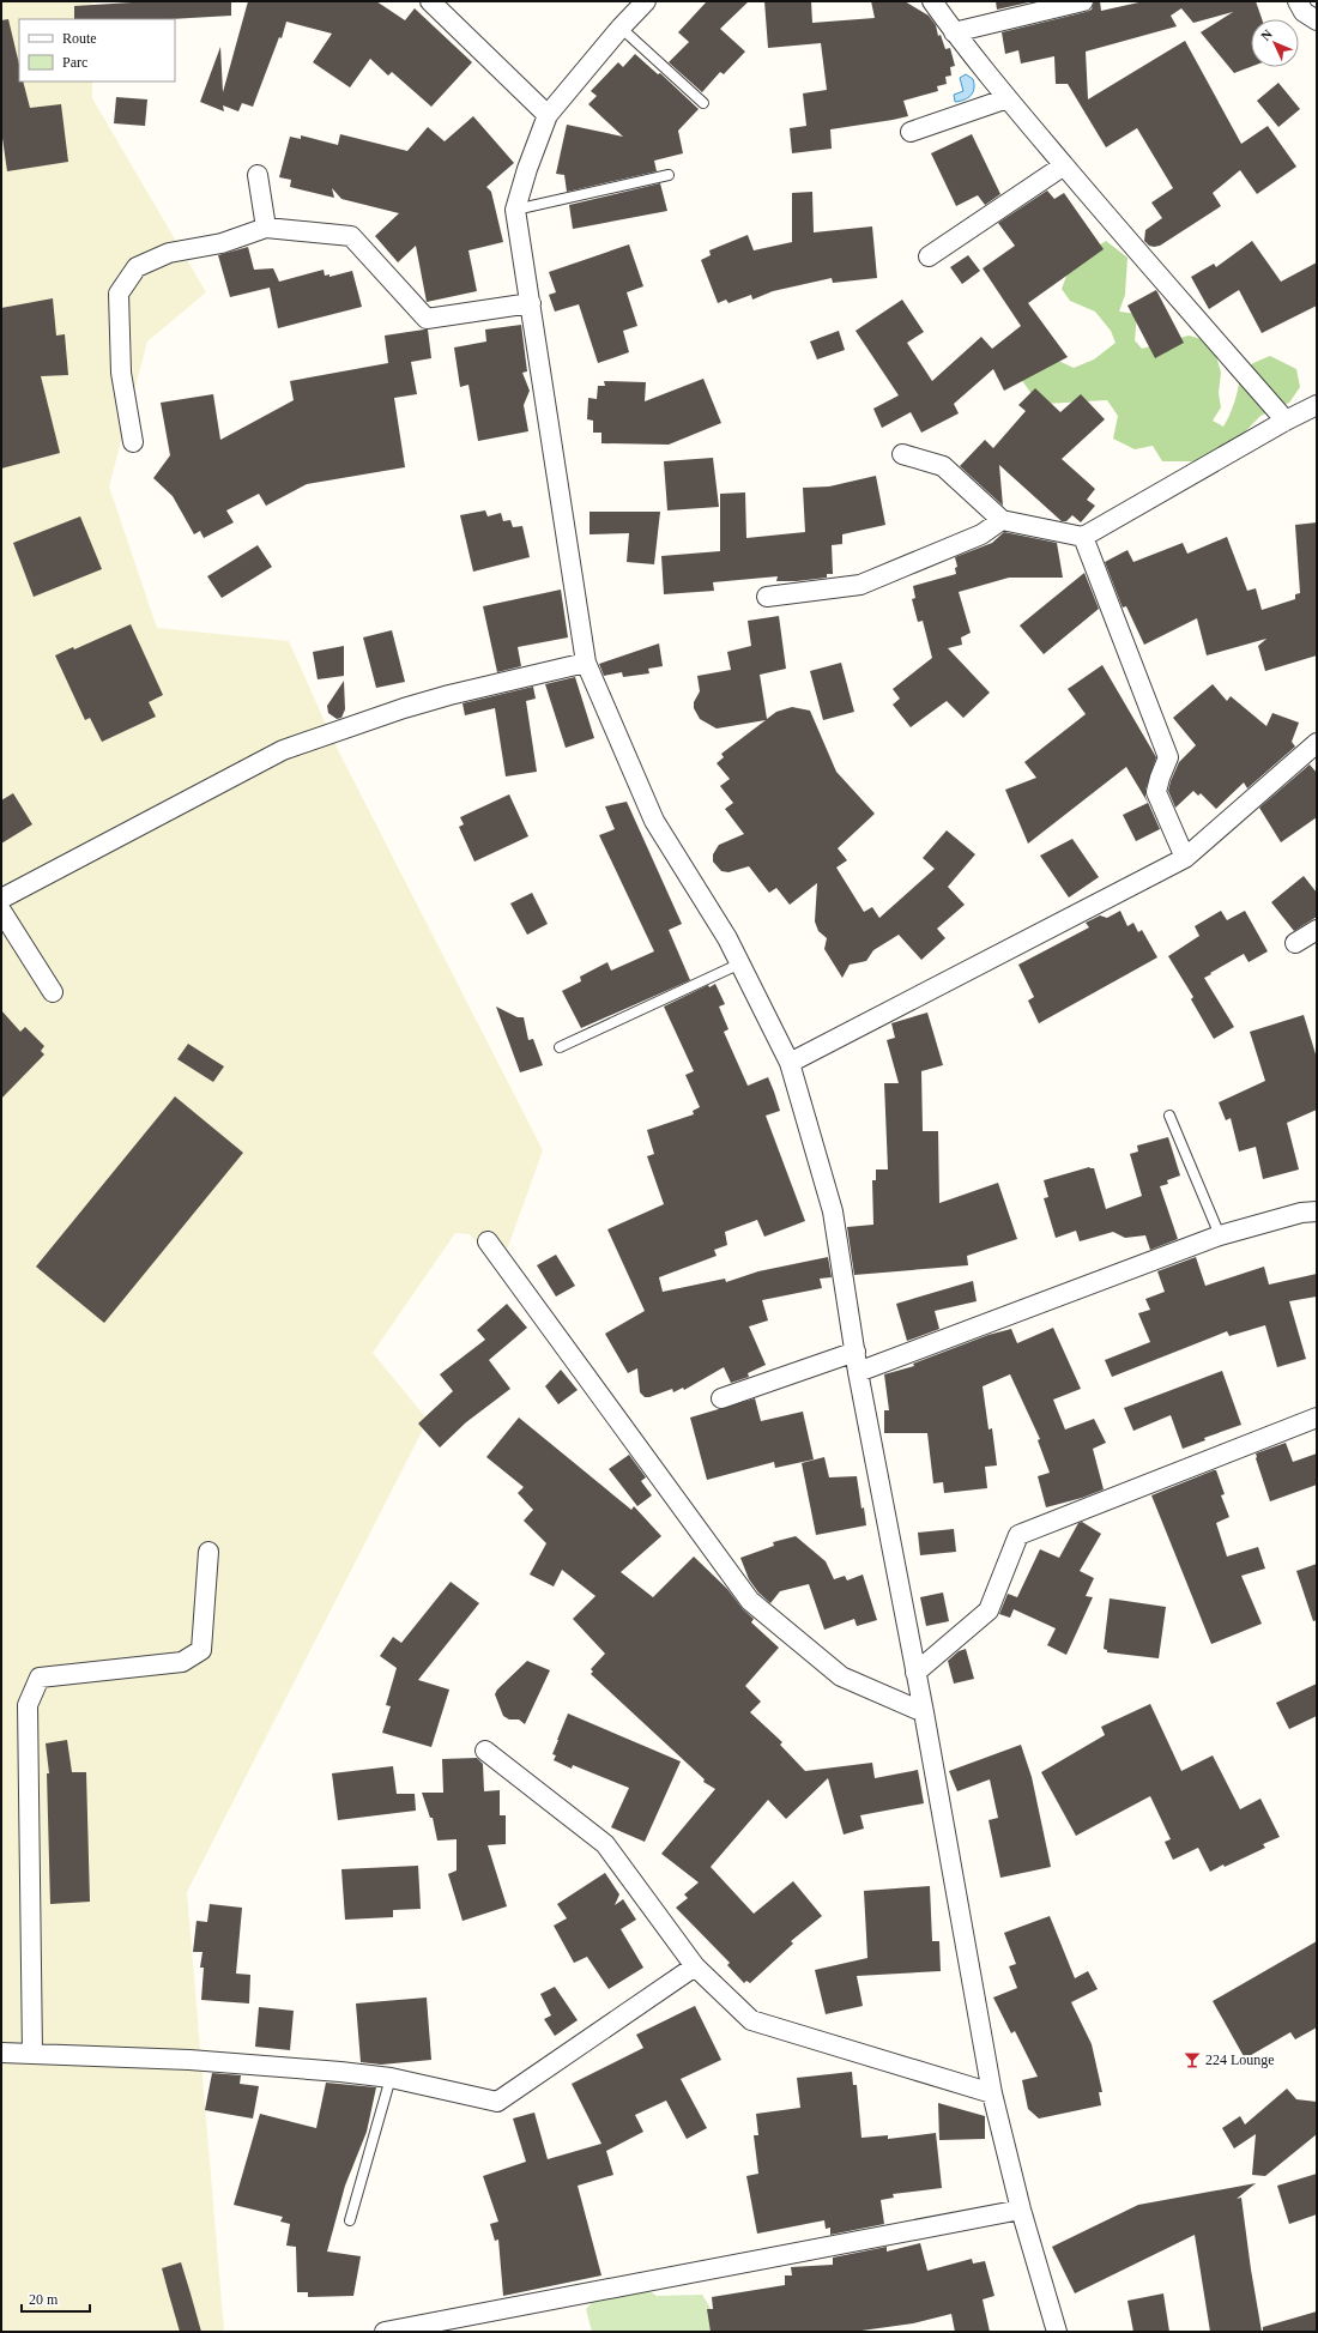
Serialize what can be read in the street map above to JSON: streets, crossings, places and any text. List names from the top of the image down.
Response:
{
  "places": {
    "bar": ["224 Lounge"]
  },
  "legend": ["Route", "Parc"],
  "scale_bar": "20 m",
  "north": "top left"
}
